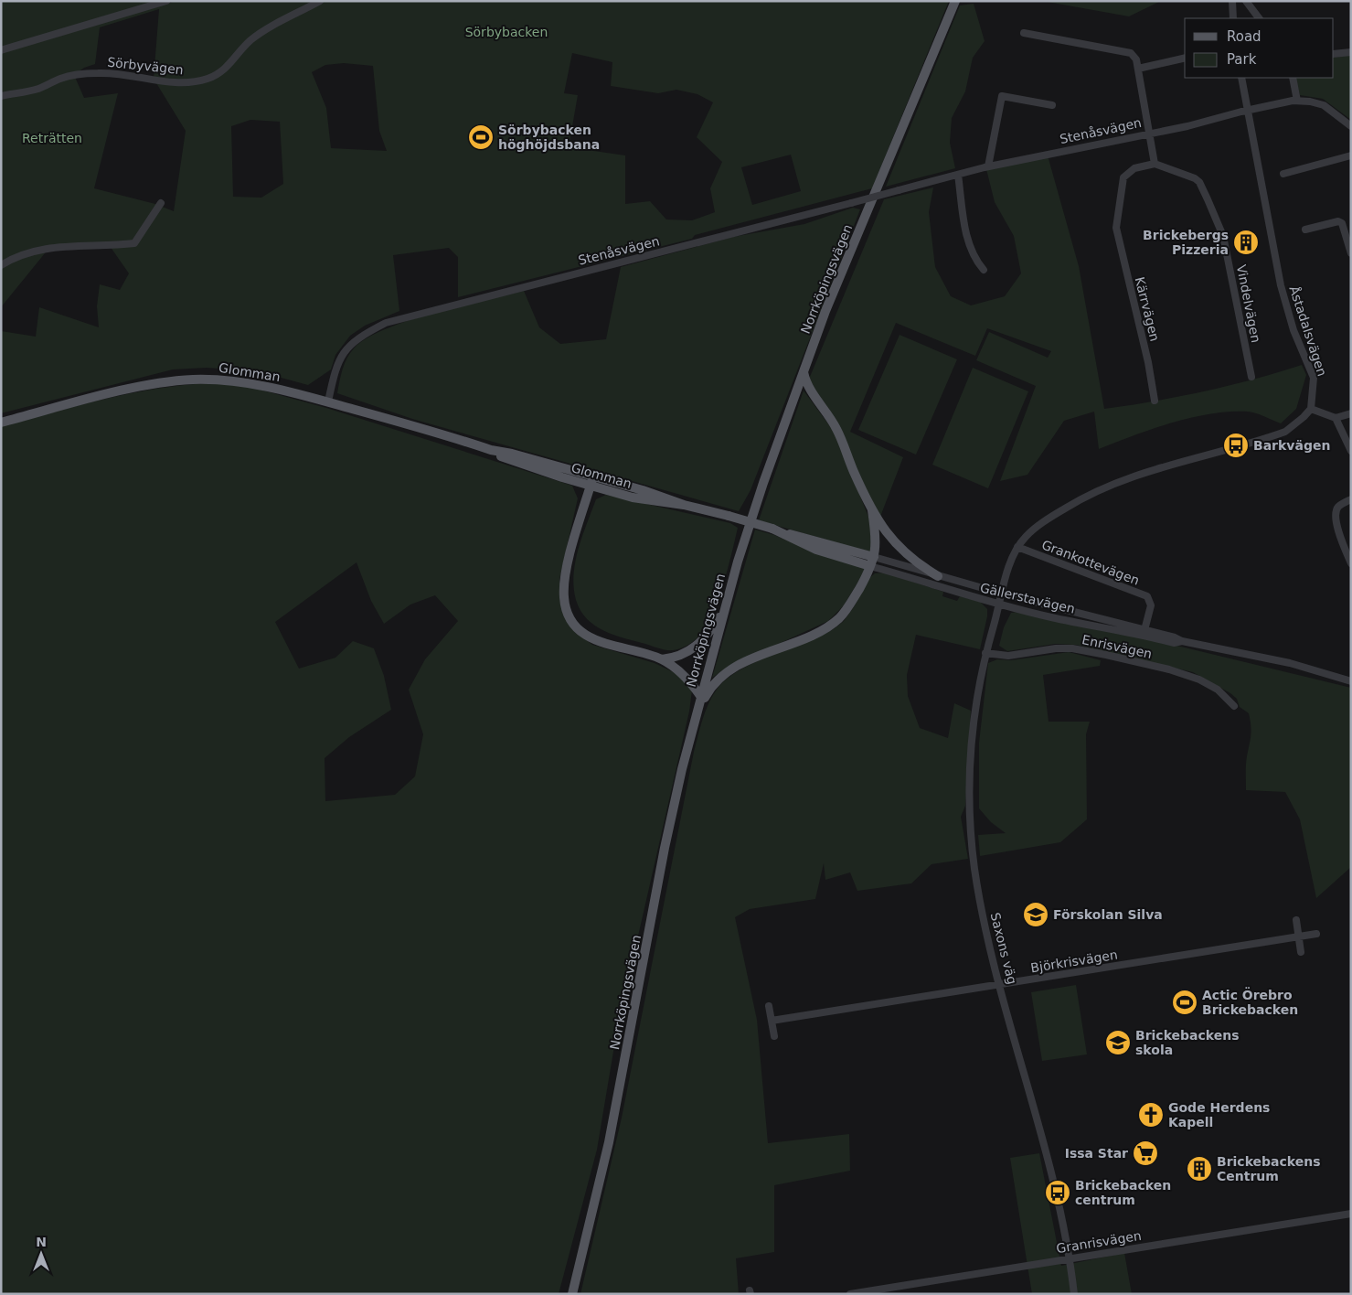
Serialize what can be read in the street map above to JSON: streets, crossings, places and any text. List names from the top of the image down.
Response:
{
  "streets": {
    "main road": ["Norrköpingsvägen", "Glomman"],
    "street": [
      "Sörbyvägen",
      "Stenåsvägen",
      "Vindelvägen",
      "Kärrvägen",
      "Åstadalsvägen",
      "Grankottevägen",
      "Gällerstavägen",
      "Enrisvägen",
      "Saxons väg",
      "Björkrisvägen",
      "Granrisvägen"
    ]
  },
  "crossings": [
    ["Stenåsvägen", "Åstadalsvägen"],
    ["Stenåsvägen", "Glomman"],
    ["Vindelvägen", "Kärrvägen"],
    ["Glomman", "Gällerstavägen"],
    ["Grankottevägen", "Gällerstavägen"],
    ["Gällerstavägen", "Saxons väg"],
    ["Enrisvägen", "Saxons väg"],
    ["Saxons väg", "Björkrisvägen"],
    ["Saxons väg", "Granrisvägen"]
  ],
  "parks": ["Sörbybacken", "Reträtten"],
  "places": {
    "sports": ["Sörbybacken höghöjdsbana", "Actic Örebro Brickebacken"],
    "building": ["Brickebergs Pizzeria", "Brickebackens Centrum"],
    "bus stop": ["Barkvägen", "Brickebacken centrum"],
    "school or university": ["Förskolan Silva", "Brickebackens skola"],
    "church": ["Gode Herdens Kapell"],
    "supermarket": ["Issa Star"]
  },
  "legend": ["Road", "Park"],
  "north": "top"
}
